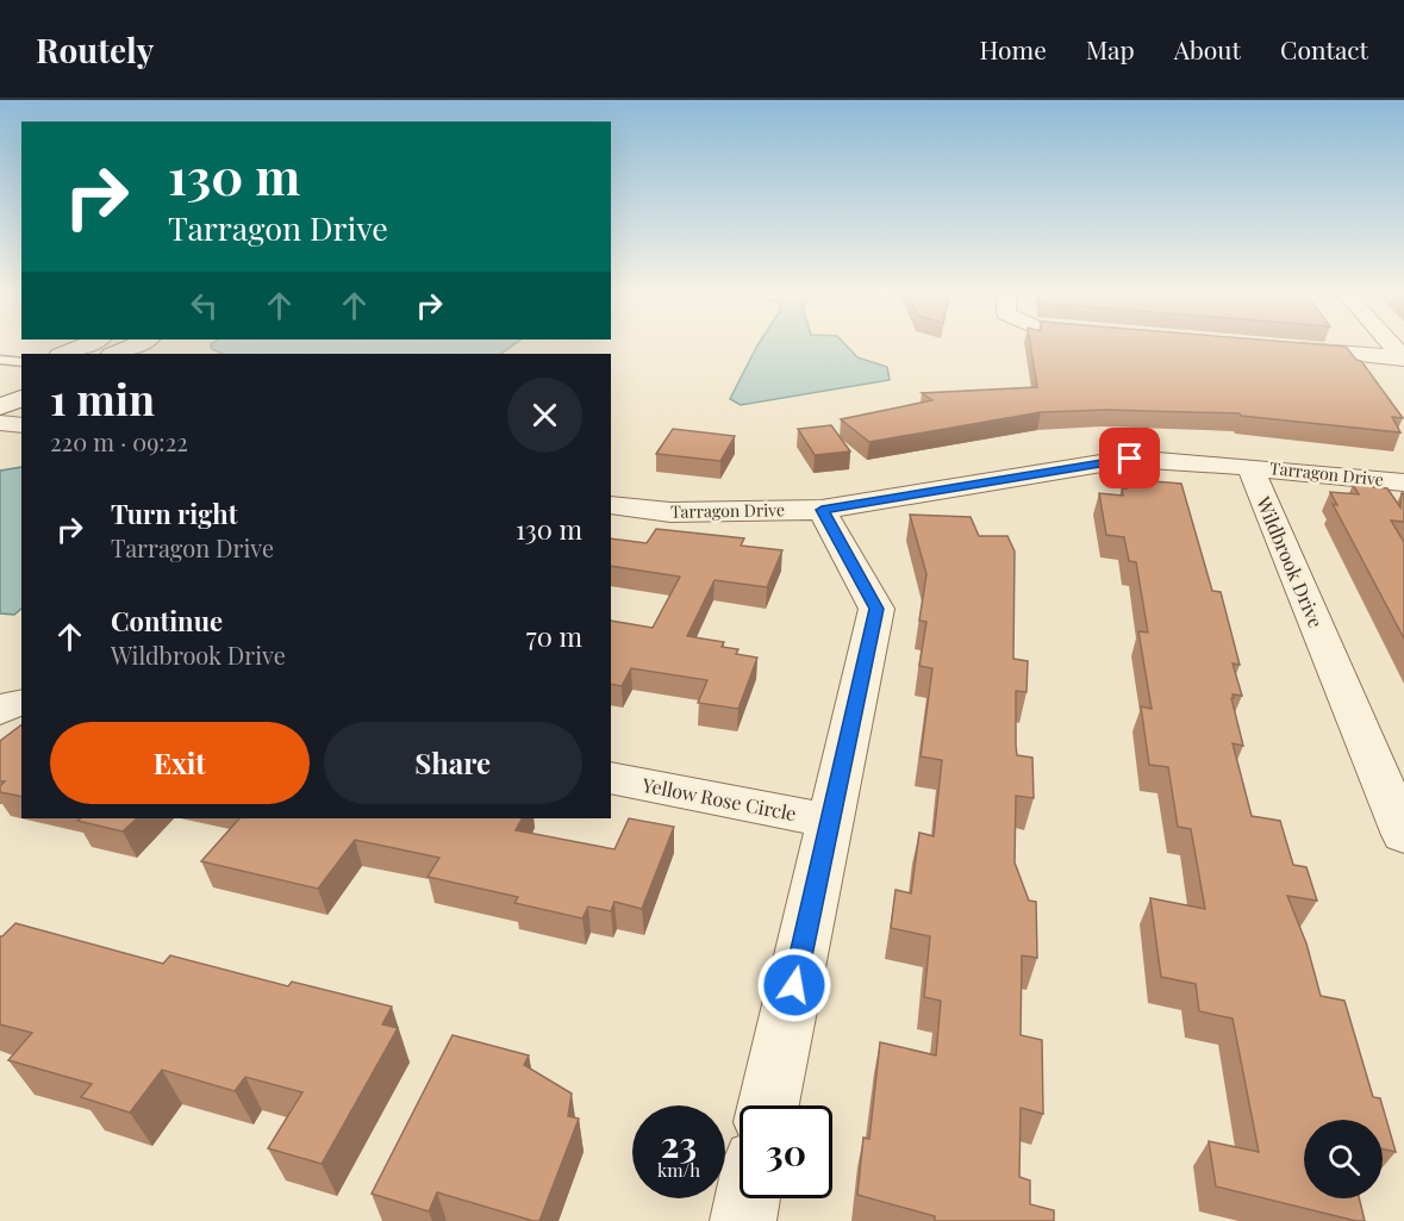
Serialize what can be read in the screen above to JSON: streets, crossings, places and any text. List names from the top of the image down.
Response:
{
  "streets": {
    "street": ["Tarragon Drive", "Wildbrook Drive", "Yellow Rose Circle"]
  },
  "crossings": [
    ["Tarragon Drive", "Wildbrook Drive"]
  ],
  "page": {
    "header": "Routely",
    "nav": [
      "Home",
      "Map",
      "About",
      "Contact"
    ],
    "turn": ["130 m", "Tarragon Drive"],
    "heading": ["1 min", "220 m · 09:22"],
    "list": [
      {
        "name": "Turn right",
        "note": "Tarragon Drive",
        "value": "130 m"
      },
      {
        "name": "Continue",
        "note": "Wildbrook Drive",
        "value": "70 m"
      }
    ],
    "buttons": ["Exit", "Share"],
    "speed": "23 km/h",
    "limit": "30"
  }
}
